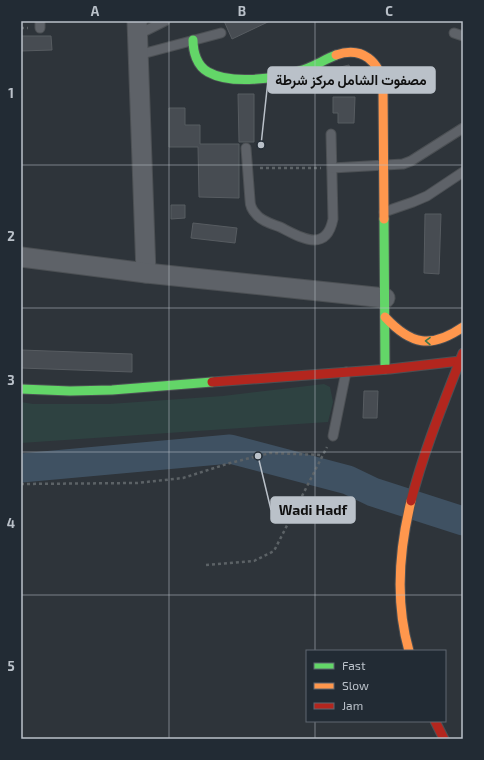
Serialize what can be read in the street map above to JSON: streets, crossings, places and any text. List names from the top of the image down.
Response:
{
  "places": ["مصفوت الشامل مركز شرطة", "Wadi Hadf"],
  "legend": ["Fast", "Slow", "Jam"],
  "grid": {
    "columns": ["A", "B", "C"],
    "rows": [
      "1",
      "2",
      "3",
      "4",
      "5"
    ]
  }
}
